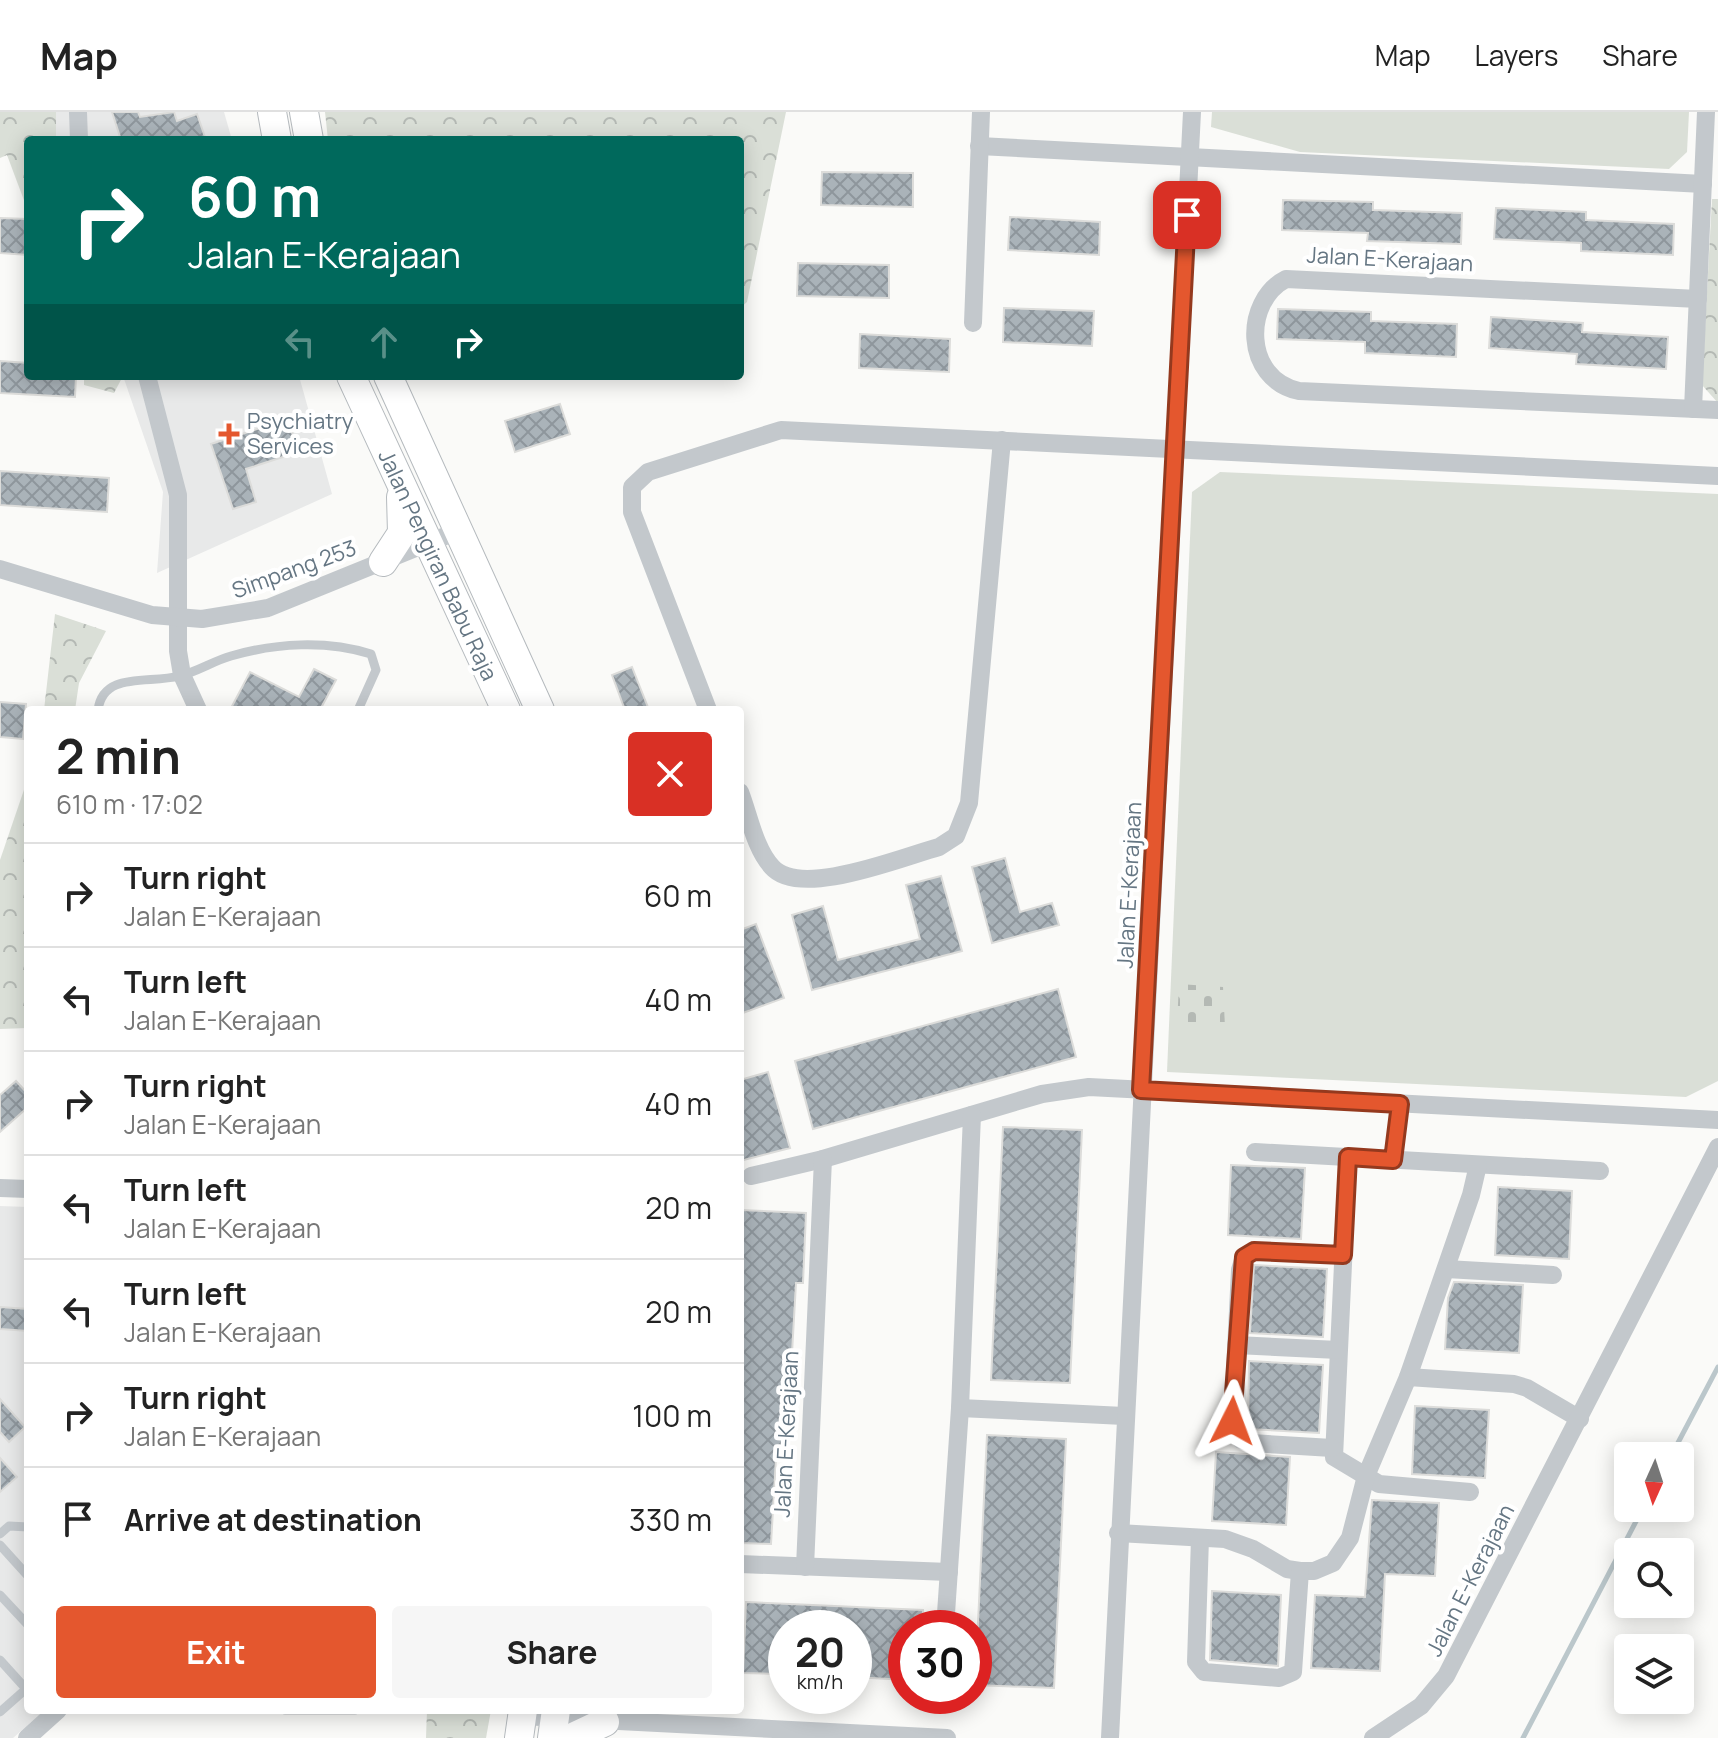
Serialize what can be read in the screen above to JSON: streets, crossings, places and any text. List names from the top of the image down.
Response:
{
  "streets": {
    "main road": ["Jalan Pengiran Babu Raja"],
    "street": ["Jalan E-Kerajaan", "Simpang 253"]
  },
  "crossings": [
    ["Jalan Pengiran Babu Raja", "Simpang 253"]
  ],
  "places": {
    "health": ["Psychiatry Services"]
  },
  "north": "bottom",
  "page": {
    "header": "Map",
    "nav": ["Map", "Layers", "Share"],
    "turn": ["60 m", "Jalan E-Kerajaan"],
    "heading": ["2 min", "610 m · 17:02"],
    "list": [
      {
        "name": "Turn right",
        "note": "Jalan E-Kerajaan",
        "value": "60 m"
      },
      {
        "name": "Turn left",
        "note": "Jalan E-Kerajaan",
        "value": "40 m"
      },
      {
        "name": "Turn right",
        "note": "Jalan E-Kerajaan",
        "value": "40 m"
      },
      {
        "name": "Turn left",
        "note": "Jalan E-Kerajaan",
        "value": "20 m"
      },
      {
        "name": "Turn left",
        "note": "Jalan E-Kerajaan",
        "value": "20 m"
      },
      {
        "name": "Turn right",
        "note": "Jalan E-Kerajaan",
        "value": "100 m"
      },
      {
        "name": "Arrive at destination",
        "value": "330 m"
      }
    ],
    "buttons": ["Exit", "Share"],
    "speed": "20 km/h",
    "limit": "30"
  }
}
